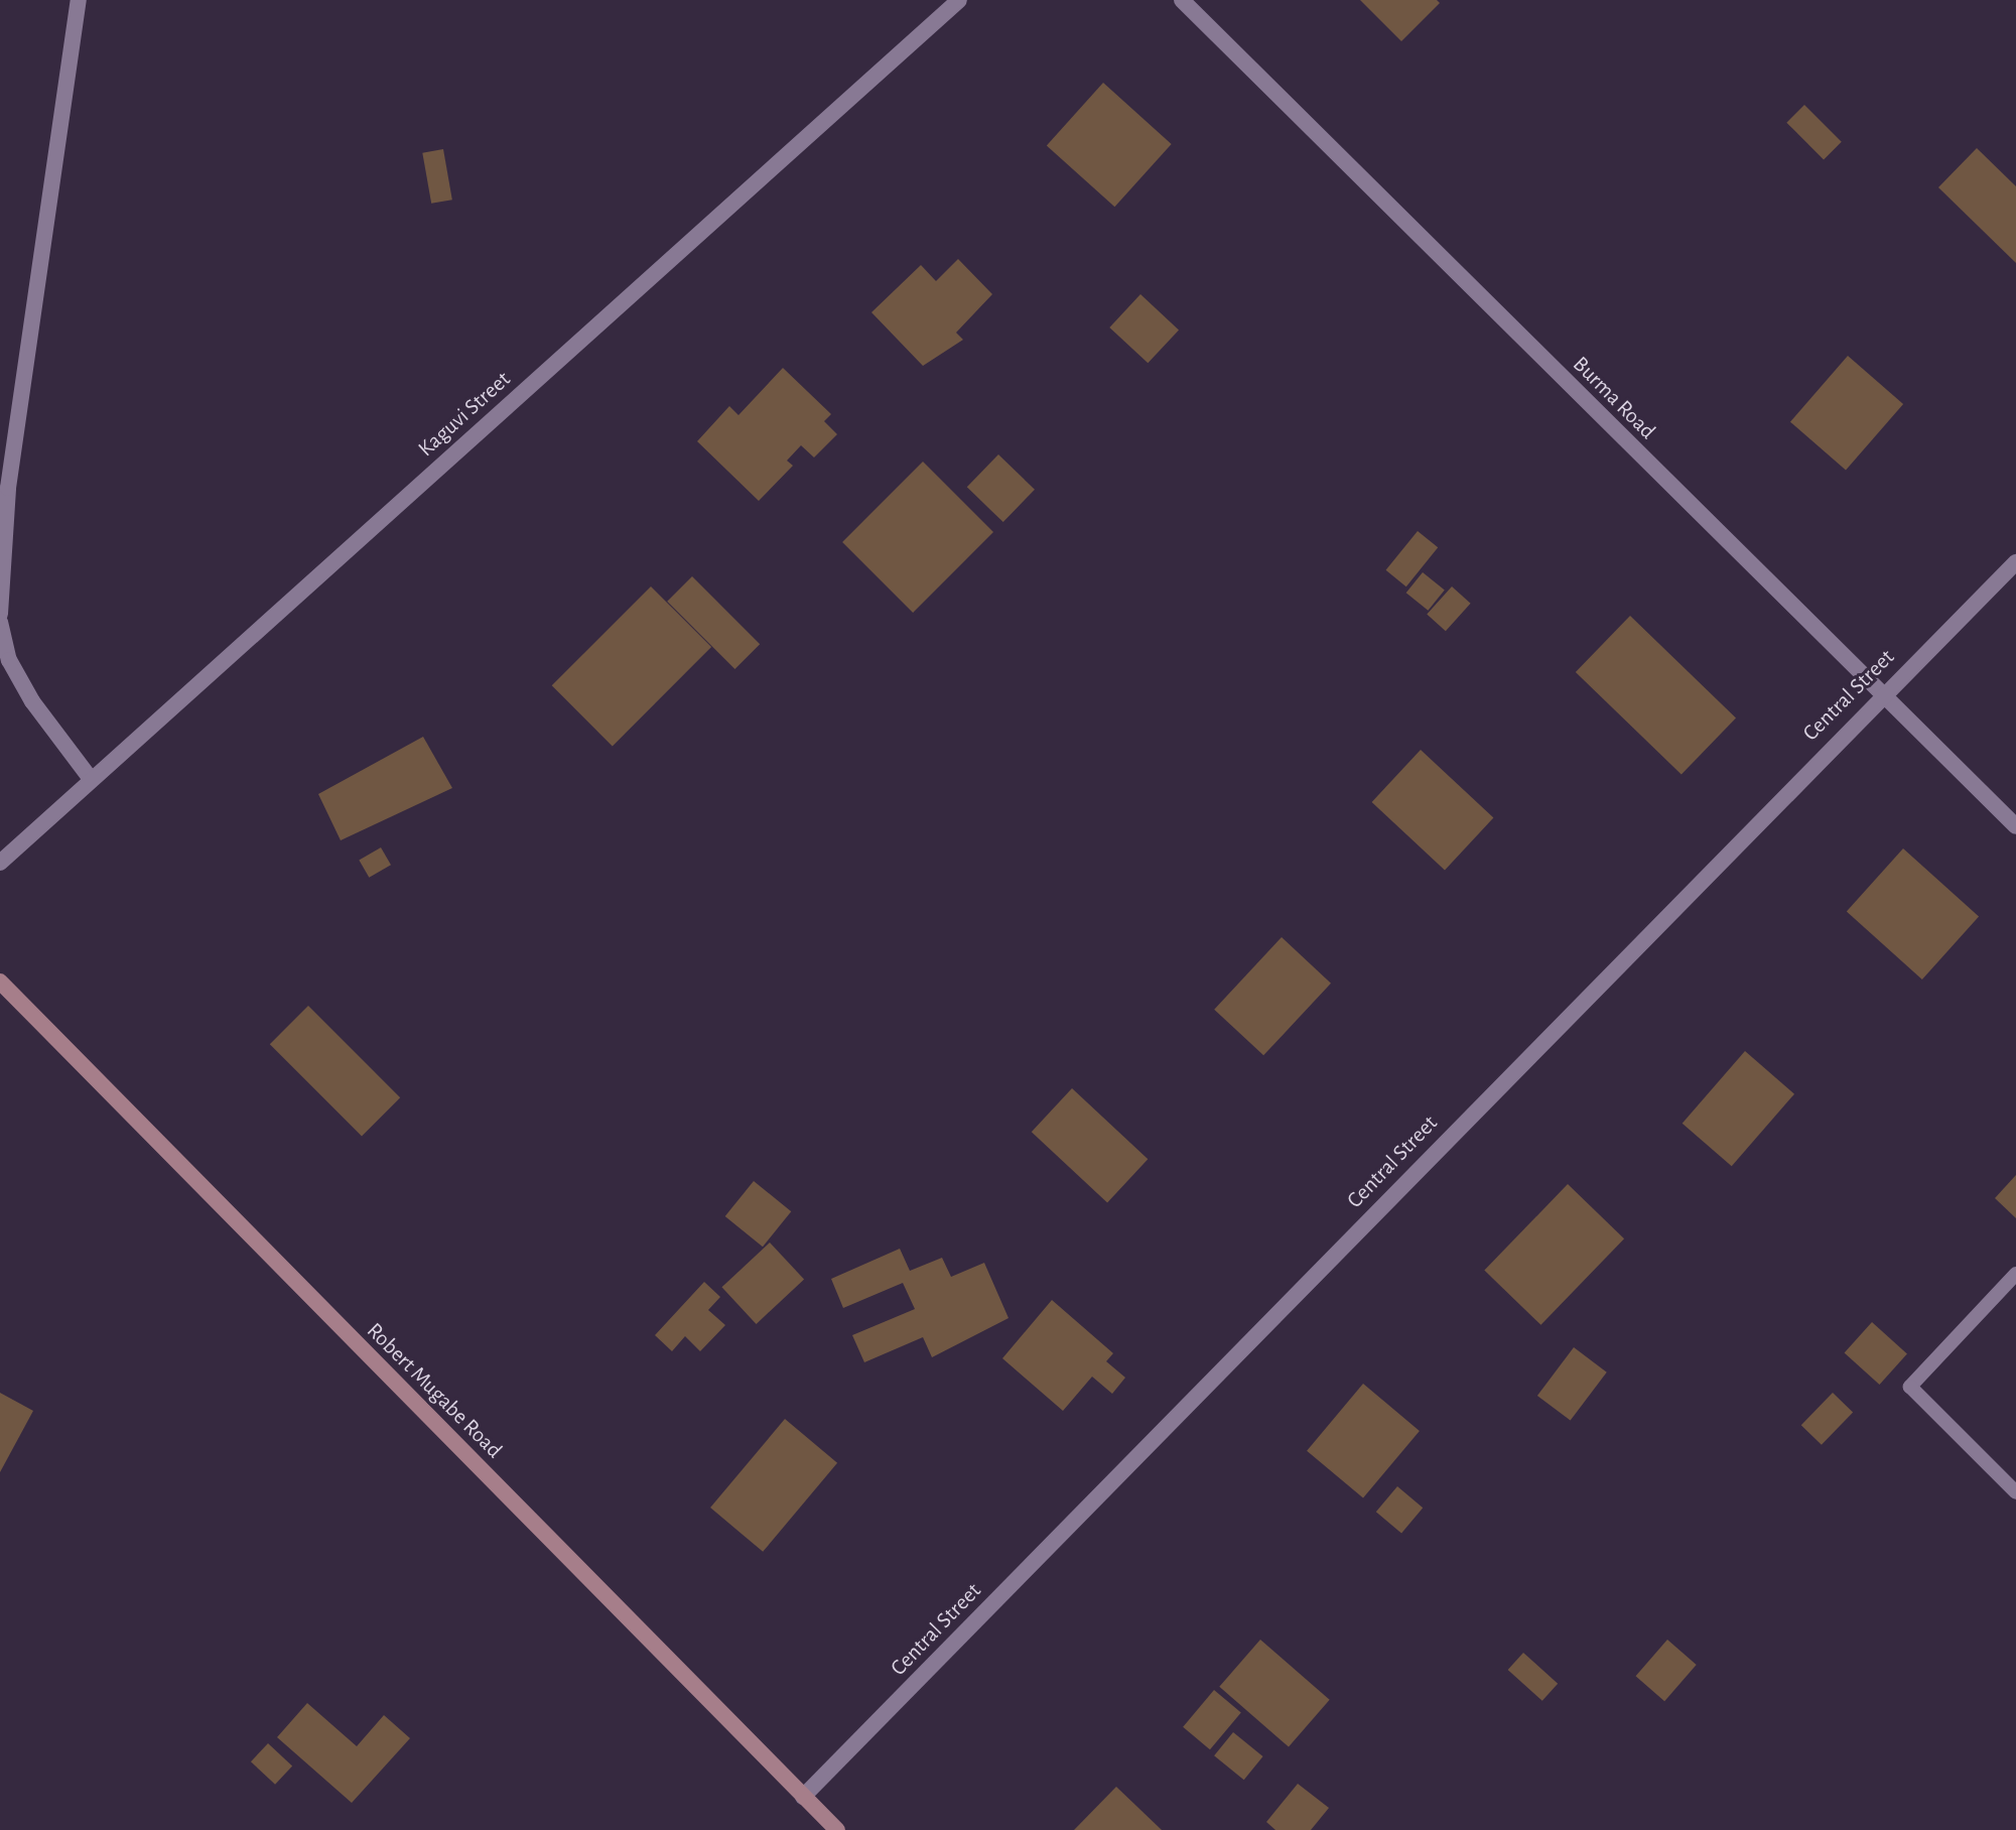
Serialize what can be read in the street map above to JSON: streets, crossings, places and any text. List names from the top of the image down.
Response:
{
  "streets": {
    "main road": ["Robert Mugabe Road"],
    "street": ["Burma Road", "Kaguvi Street", "Central Street"]
  },
  "crossings": [
    ["Burma Road", "Central Street"],
    ["Central Street", "Robert Mugabe Road"]
  ]
}
